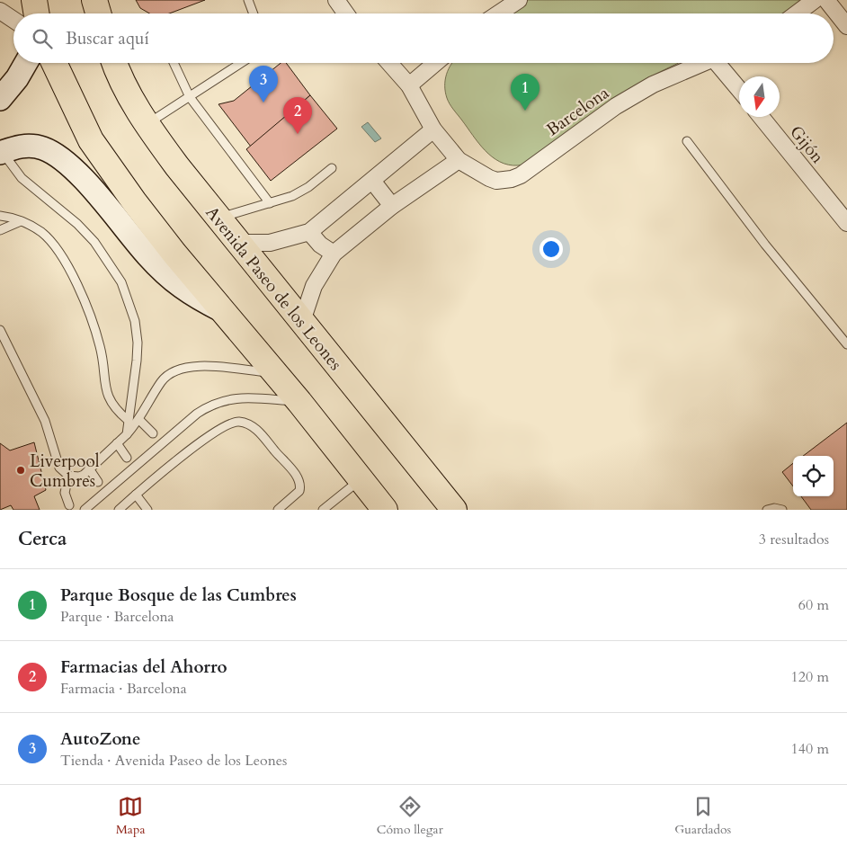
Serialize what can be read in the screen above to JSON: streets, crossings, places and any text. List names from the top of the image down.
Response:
{
  "streets": {
    "main road": ["Avenida Paseo de los Leones"],
    "street": ["Barcelona", "Gijón"]
  },
  "places": ["Liverpool Cumbres"],
  "north": "bottom",
  "page": {
    "search": "Buscar aquí",
    "pins": ["3", "1", "2"],
    "heading": ["Cerca", "3 resultados"],
    "list": [
      {
        "mark": "1",
        "name": "Parque Bosque de las Cumbres",
        "note": "Parque · Barcelona",
        "value": "60 m"
      },
      {
        "mark": "2",
        "name": "Farmacias del Ahorro",
        "note": "Farmacia · Barcelona",
        "value": "120 m"
      },
      {
        "mark": "3",
        "name": "AutoZone",
        "note": "Tienda · Avenida Paseo de los Leones",
        "value": "140 m"
      }
    ],
    "nav": ["Mapa", "Cómo llegar", "Guardados"]
  }
}
